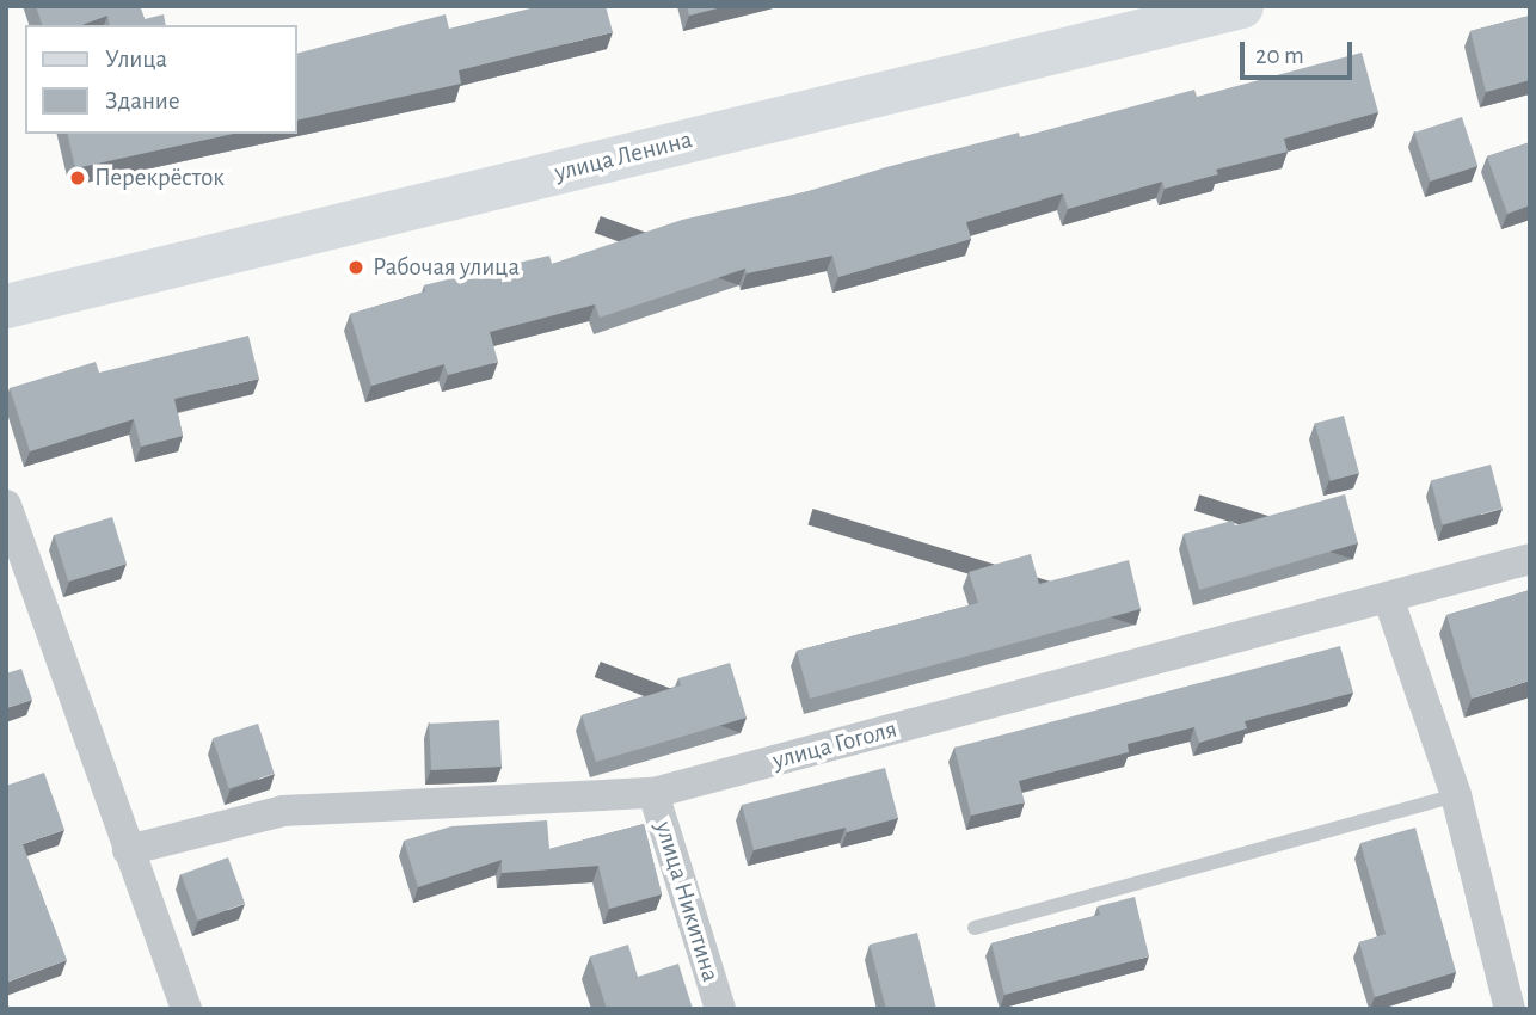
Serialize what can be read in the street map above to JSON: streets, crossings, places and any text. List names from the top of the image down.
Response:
{
  "streets": {
    "street": ["улица Ленина", "улица Гоголя", "улица Никитина"]
  },
  "crossings": [
    ["улица Гоголя", "улица Никитина"]
  ],
  "places": ["Перекрёсток", "Рабочая улица"],
  "legend": ["Улица", "Здание"],
  "scale_bar": "20 m"
}
